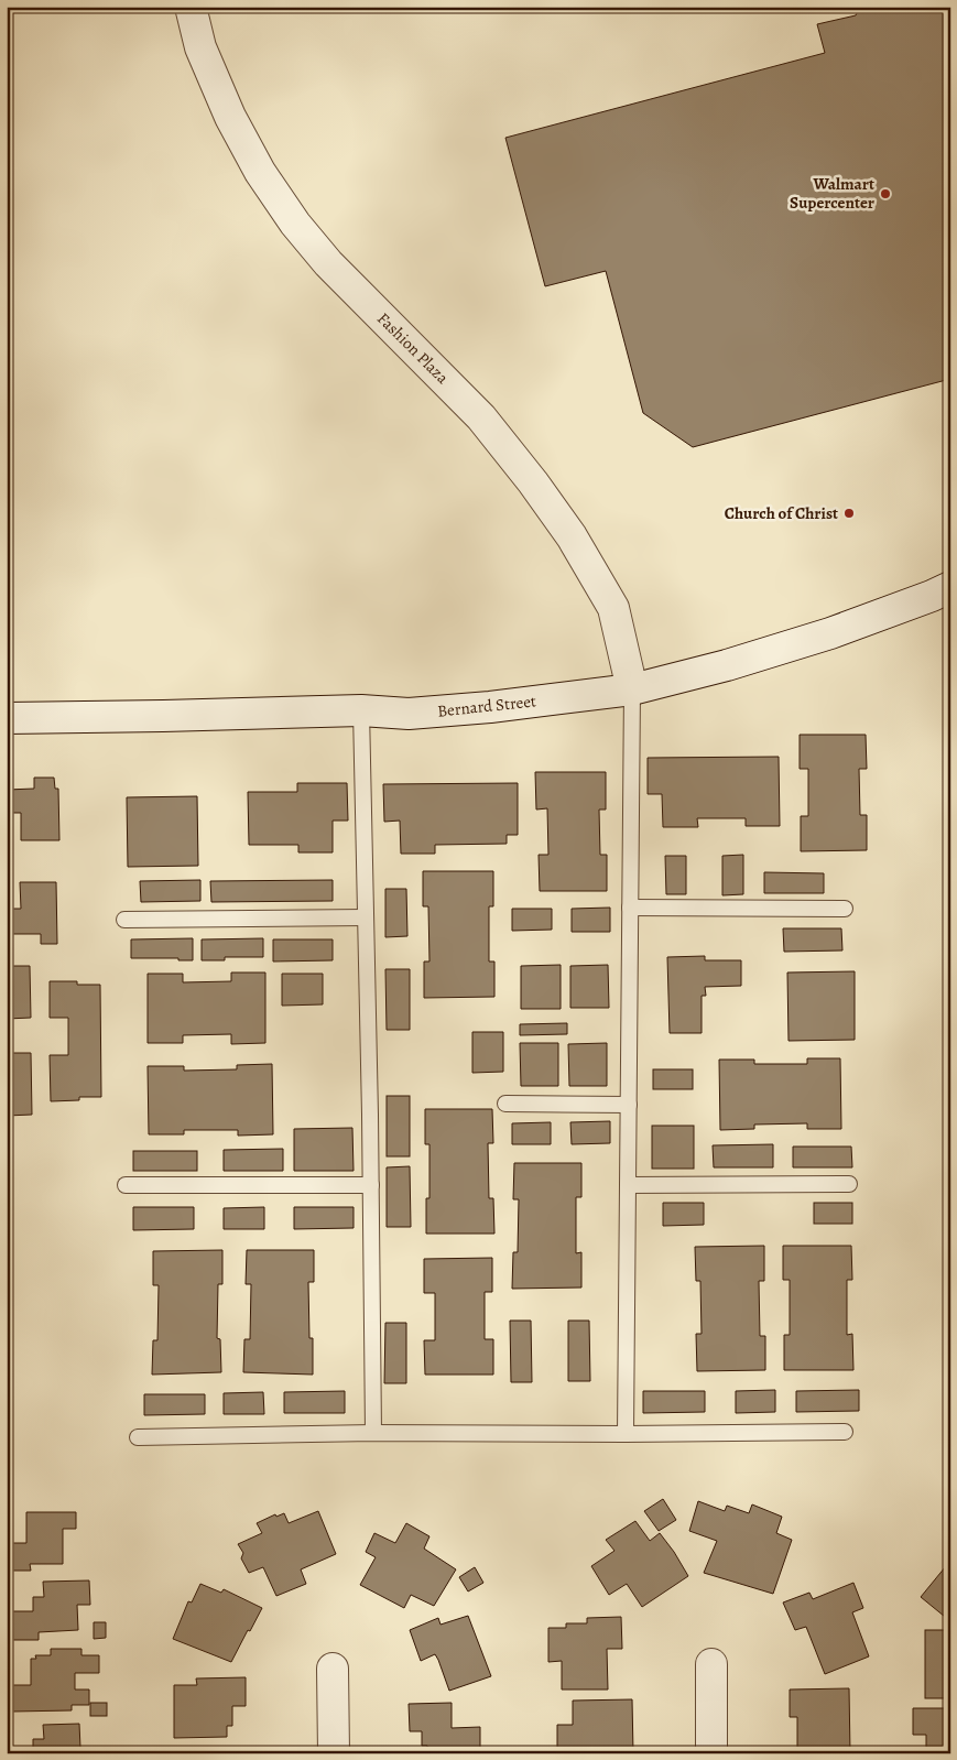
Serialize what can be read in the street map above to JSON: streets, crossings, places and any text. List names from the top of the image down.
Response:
{
  "streets": {
    "street": ["Fashion Plaza", "Bernard Street"]
  },
  "crossings": [
    ["Fashion Plaza", "Bernard Street"]
  ],
  "places": ["Walmart Supercenter", "Church of Christ"]
}
